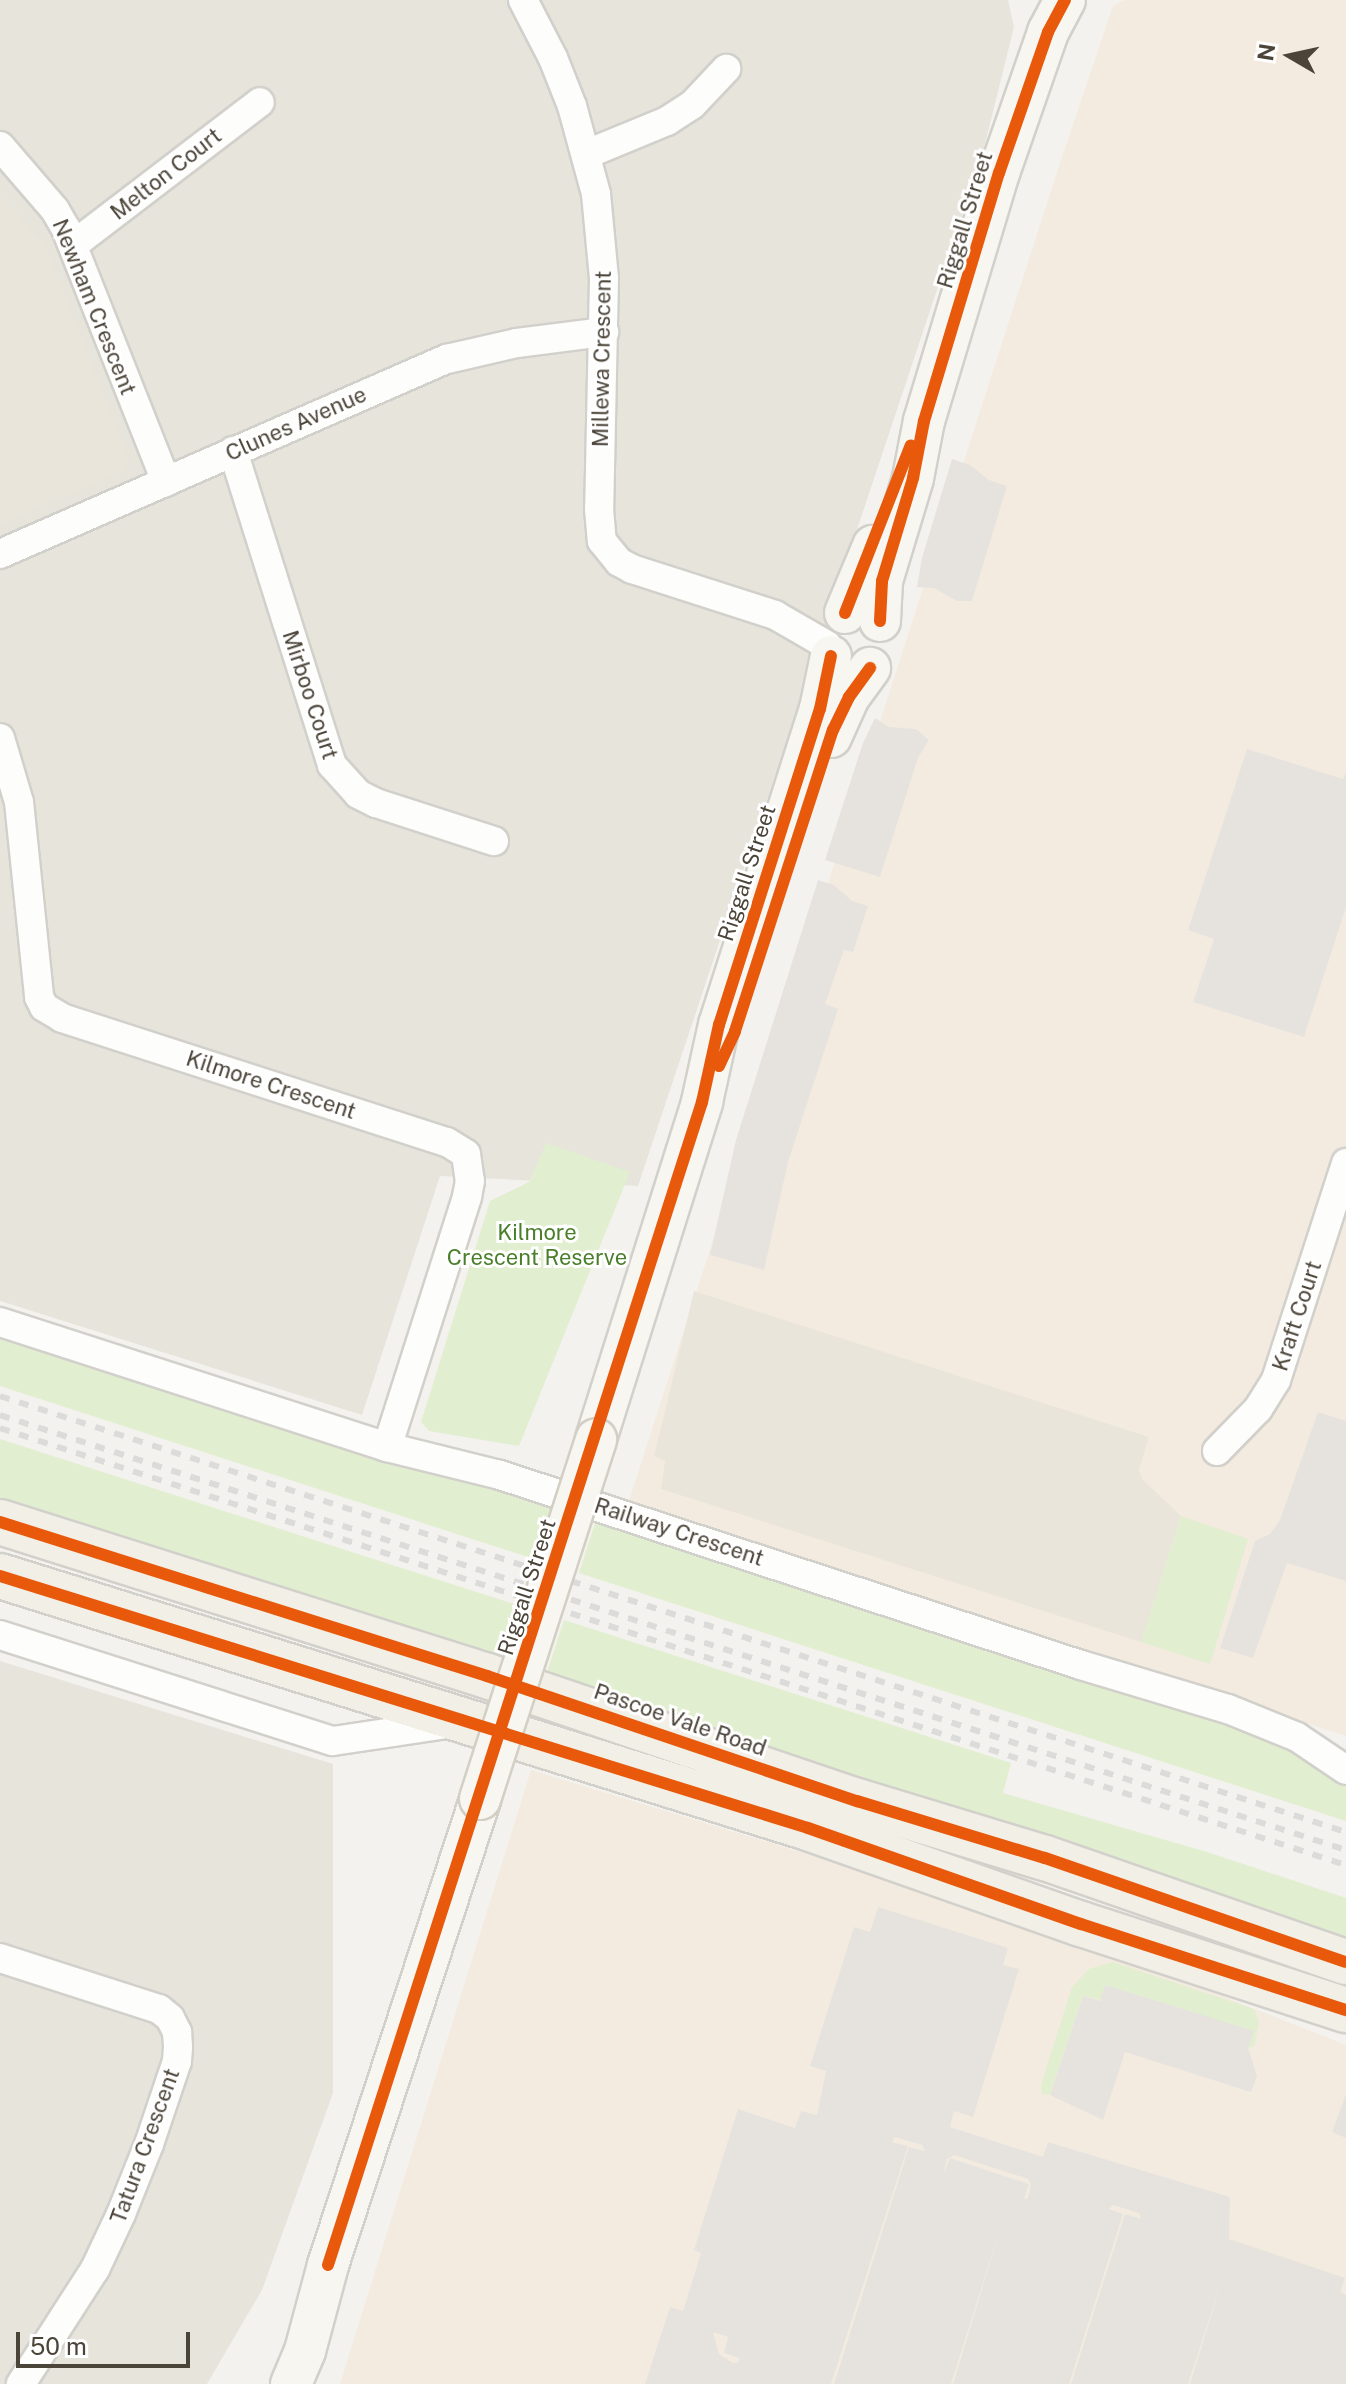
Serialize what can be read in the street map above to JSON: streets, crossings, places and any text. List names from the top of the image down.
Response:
{
  "streets": {
    "main road": ["Pascoe Vale Road"],
    "street": [
      "Melton Court",
      "Riggall Street",
      "Newham Crescent",
      "Millewa Crescent",
      "Clunes Avenue",
      "Mirboo Court",
      "Kilmore Crescent",
      "Kraft Court",
      "Railway Crescent",
      "Tatura Crescent"
    ]
  },
  "crossings": [
    ["Melton Court", "Newham Crescent"],
    ["Riggall Street", "Millewa Crescent"],
    ["Newham Crescent", "Clunes Avenue"],
    ["Millewa Crescent", "Clunes Avenue"],
    ["Clunes Avenue", "Mirboo Court"],
    ["Kilmore Crescent", "Railway Crescent"]
  ],
  "parks": ["Kilmore Crescent Reserve"],
  "scale_bar": "50 m",
  "north": "left"
}
